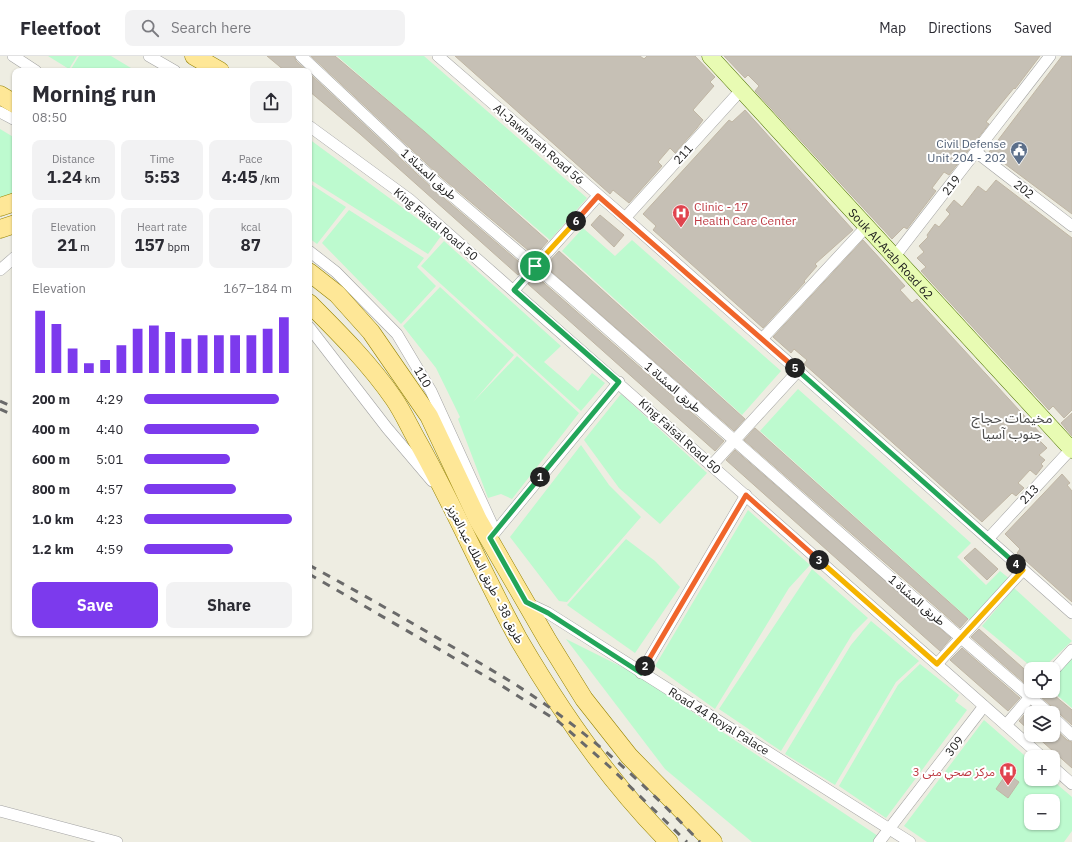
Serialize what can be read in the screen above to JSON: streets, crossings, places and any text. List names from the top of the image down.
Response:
{
  "streets": {
    "main road": ["Souk Al-Arab Road 62", "طريق 38 - طريق الملك عبدالعزيز"],
    "street": [
      "Al-Jawharah Road 56",
      "211",
      "طريق المشاة 1",
      "219",
      "202",
      "King Faisal Road 50",
      "110",
      "213",
      "Road 44 Royal Palace",
      "309"
    ]
  },
  "crossings": [
    ["Al-Jawharah Road 56", "211"],
    ["Al-Jawharah Road 56", "213"],
    ["211", "Souk Al-Arab Road 62"],
    ["219", "202"],
    ["219", "Souk Al-Arab Road 62"],
    ["King Faisal Road 50", "309"],
    ["Souk Al-Arab Road 62", "213"],
    ["110", "طريق 38 - طريق الملك عبدالعزيز"],
    ["طريق 38 - طريق الملك عبدالعزيز", "Road 44 Royal Palace"],
    ["Road 44 Royal Palace", "309"]
  ],
  "districts": ["مخيمات حجاج جنوب آسيا"],
  "places": {
    "public building": ["Civil Defense Unit 204 - 202"],
    "hospital": ["Clinic - 17 Health Care Center", "مركز صحي منى 3"]
  },
  "page": {
    "header": "Fleetfoot",
    "search": "Search here",
    "nav": ["Map", "Directions", "Saved"],
    "heading": ["Morning run", "08:50"],
    "stats": [
      ["Distance", "1.24 km"],
      ["Time", "5:53"],
      ["Pace", "4:45 /km"],
      ["Elevation", "21 m"],
      ["Heart rate", "157 bpm"],
      ["kcal", "87"]
    ],
    "pins": [
      "6",
      "5",
      "1",
      "3",
      "4",
      "2"
    ],
    "chart": ["Elevation", "167–184 m"],
    "list": [
      {
        "name": "200 m",
        "note": "4:29"
      },
      {
        "name": "400 m",
        "note": "4:40"
      },
      {
        "name": "600 m",
        "note": "5:01"
      },
      {
        "name": "800 m",
        "note": "4:57"
      },
      {
        "name": "1.0 km",
        "note": "4:23"
      },
      {
        "name": "1.2 km",
        "note": "4:59"
      }
    ],
    "buttons": ["Save", "Share"],
    "map_buttons": ["+", "−"]
  }
}
